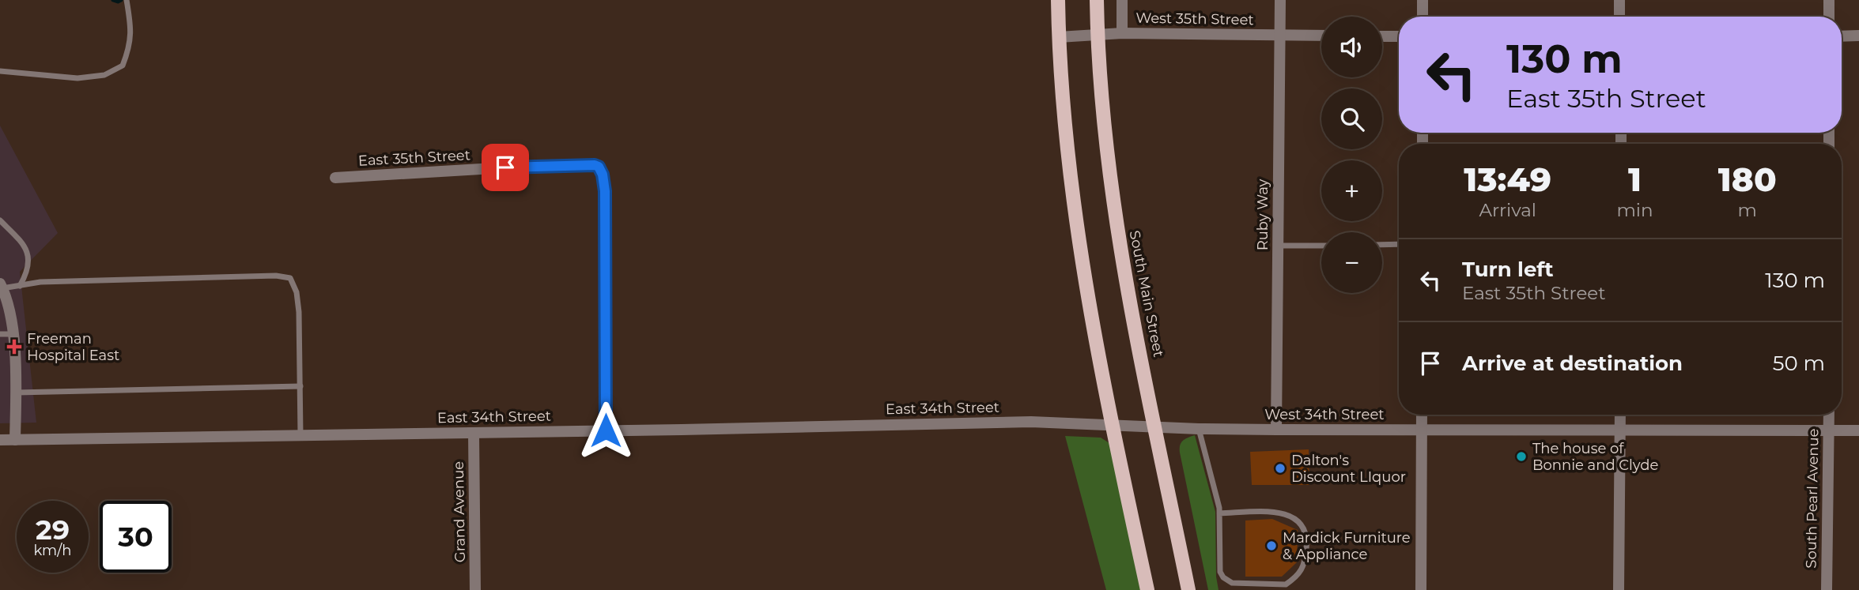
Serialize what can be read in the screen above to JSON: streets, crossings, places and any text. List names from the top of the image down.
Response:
{
  "streets": {
    "main road": ["South Main Street"],
    "street": [
      "West 35th Street",
      "East 35th Street",
      "Ruby Way",
      "East 34th Street",
      "West 34th Street",
      "South Pearl Avenue",
      "Grand Avenue"
    ]
  },
  "crossings": [
    ["West 35th Street", "Ruby Way"],
    ["West 35th Street", "South Main Street"],
    ["East 35th Street", "East 34th Street"],
    ["Ruby Way", "West 34th Street"],
    ["South Main Street", "East 34th Street"],
    ["South Main Street", "West 34th Street"],
    ["East 34th Street", "West 34th Street"],
    ["East 34th Street", "Grand Avenue"],
    ["West 34th Street", "South Pearl Avenue"]
  ],
  "places": {
    "health": ["Freeman Hospital East"],
    "other": ["The house of Bonnie and Clyde", "Dalton's Discount LIquor", "Mardick Furniture & Appliance"]
  },
  "page": {
    "map_buttons": ["+", "−"],
    "turn": ["130 m", "East 35th Street"],
    "eta": [
      "13:49",
      "Arrival",
      "1",
      "min",
      "180",
      "m"
    ],
    "list": [
      {
        "name": "Turn left",
        "note": "East 35th Street",
        "value": "130 m"
      },
      {
        "name": "Arrive at destination",
        "value": "50 m"
      }
    ],
    "speed": "29 km/h",
    "limit": "30"
  }
}
